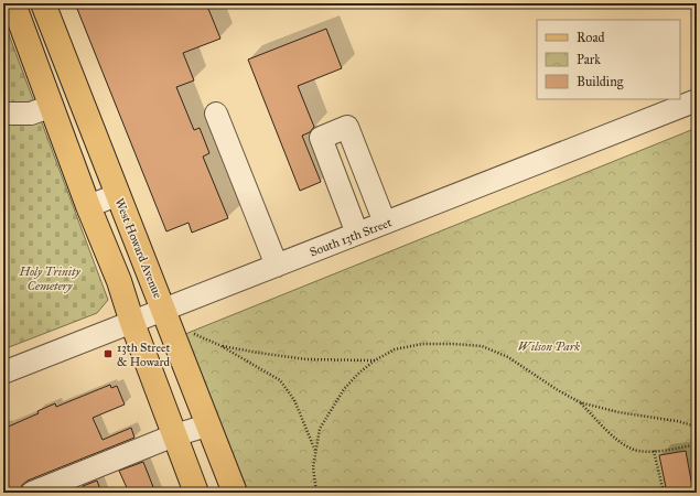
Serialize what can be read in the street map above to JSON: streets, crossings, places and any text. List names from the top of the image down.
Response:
{
  "streets": {
    "main road": ["West Howard Avenue"],
    "street": ["South 13th Street"]
  },
  "crossings": [
    ["South 13th Street", "West Howard Avenue"]
  ],
  "parks": ["Holy Trinity Cemetery", "Wilson Park"],
  "places": {
    "transit": ["13th Street & Howard"]
  },
  "legend": ["Road", "Park", "Building"]
}
